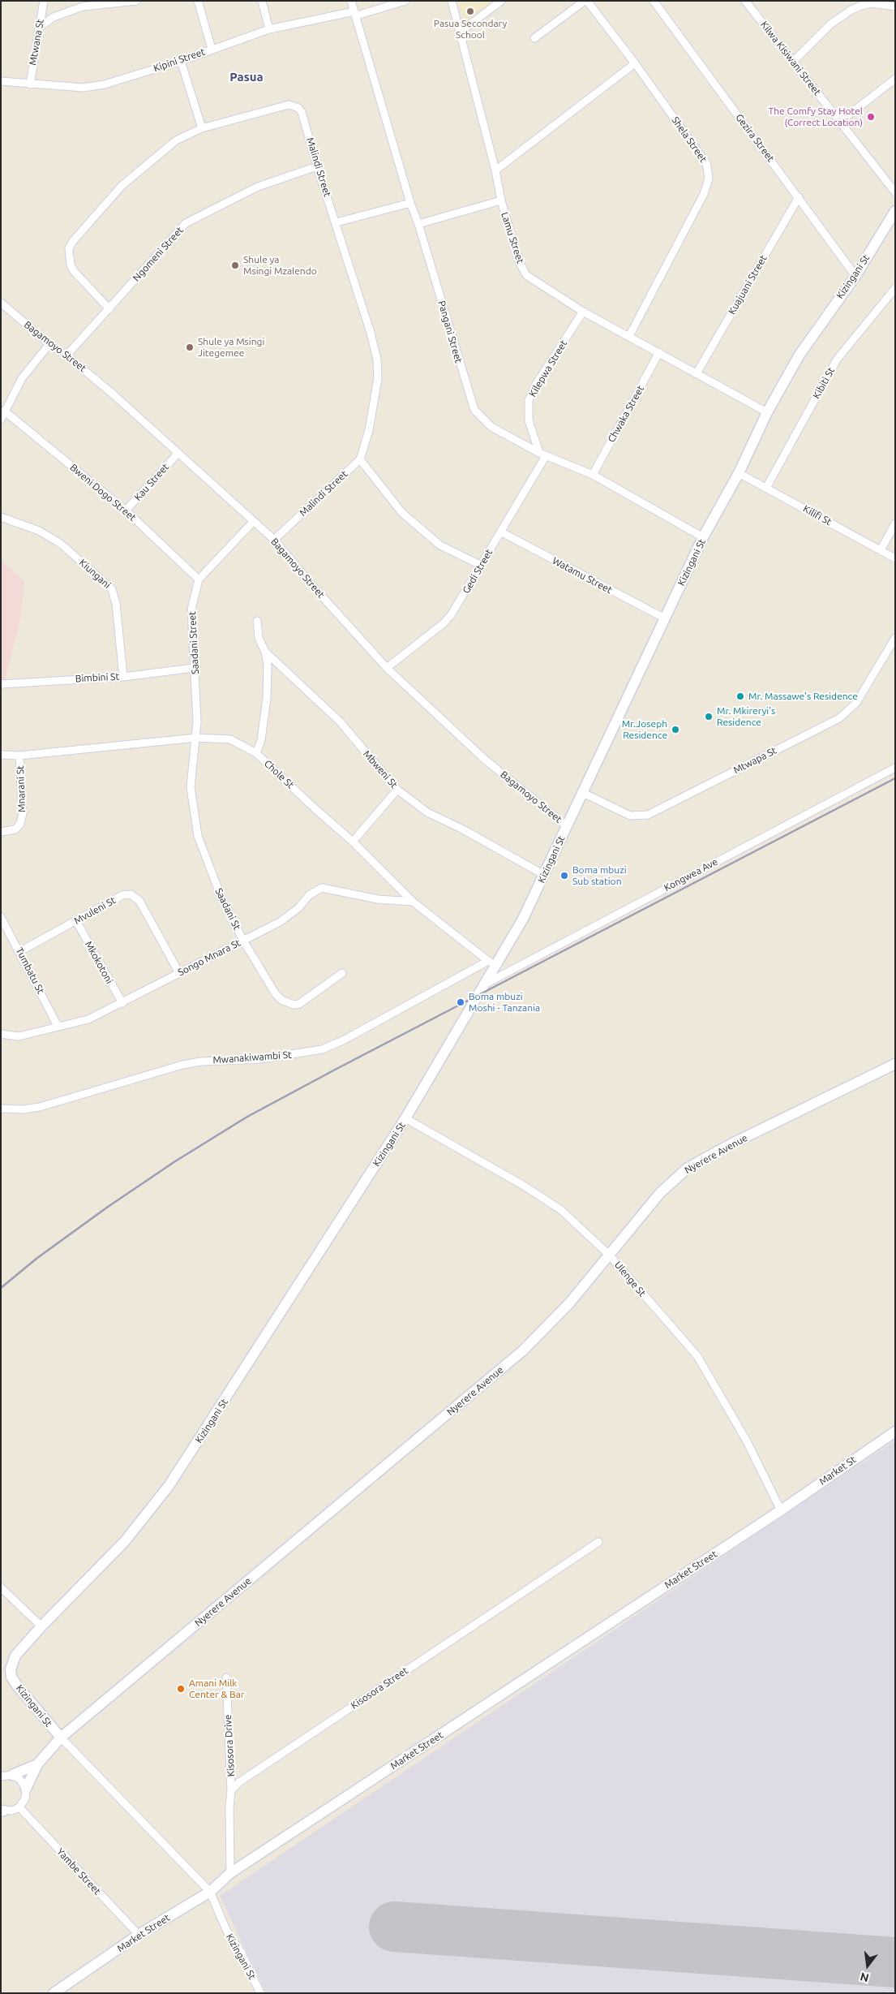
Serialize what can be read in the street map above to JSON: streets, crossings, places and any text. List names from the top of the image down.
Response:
{
  "streets": {
    "street": [
      "Mtwana St",
      "Kilwa Kisiwani Street",
      "Kipini Street",
      "Gezira Street",
      "Shela Street",
      "Malindi Street",
      "Lamu Street",
      "Ngomeni Street",
      "Kizingani St",
      "Kuajuani Street",
      "Pangani Street",
      "Bagamoyo Street",
      "Kilepwa Street",
      "Kibiti St",
      "Chwaka Street",
      "Kau Street",
      "Bweni Dogo Street",
      "Kilifi St",
      "Gedi Street",
      "Kiungani",
      "Watamu Street",
      "Saadani Street",
      "Bimbini St",
      "Mtwapa St",
      "Mbweni St",
      "Chole St",
      "Mnarani St",
      "Kongwea Ave",
      "Saadani St",
      "Mvuleni St",
      "Songo Mnara St",
      "Mkokotoni",
      "Tumbatu St",
      "Mwanakiwambi St",
      "Nyerere Avenue",
      "Ulenge St",
      "Market St",
      "Market Street",
      "Kisosora Street",
      "Kisosora Drive",
      "Yambe Street"
    ]
  },
  "crossings": [
    ["Mtwana St", "Kipini Street"],
    ["Kipini Street", "Pangani Street"],
    ["Gezira Street", "Kizingani St"],
    ["Gezira Street", "Kuajuani Street"],
    ["Shela Street", "Lamu Street"],
    ["Malindi Street", "Ngomeni Street"],
    ["Malindi Street", "Bagamoyo Street"],
    ["Lamu Street", "Kizingani St"],
    ["Lamu Street", "Kuajuani Street"],
    ["Lamu Street", "Kilepwa Street"],
    ["Lamu Street", "Chwaka Street"],
    ["Ngomeni Street", "Bagamoyo Street"],
    ["Kizingani St", "Pangani Street"],
    ["Kizingani St", "Bagamoyo Street"],
    ["Kizingani St", "Kilifi St"],
    ["Kizingani St", "Watamu Street"],
    ["Kizingani St", "Mtwapa St"],
    ["Kizingani St", "Mbweni St"],
    ["Kizingani St", "Chole St"],
    ["Kizingani St", "Kongwea Ave"],
    ["Kizingani St", "Mwanakiwambi St"],
    ["Kizingani St", "Nyerere Avenue"],
    ["Kizingani St", "Ulenge St"],
    ["Kizingani St", "Market Street"],
    ["Pangani Street", "Kilepwa Street"],
    ["Pangani Street", "Chwaka Street"],
    ["Pangani Street", "Gedi Street"],
    ["Bagamoyo Street", "Kau Street"],
    ["Bagamoyo Street", "Gedi Street"],
    ["Bagamoyo Street", "Saadani Street"],
    ["Kilepwa Street", "Gedi Street"],
    ["Kibiti St", "Kilifi St"],
    ["Kau Street", "Bweni Dogo Street"],
    ["Bweni Dogo Street", "Saadani Street"],
    ["Gedi Street", "Watamu Street"],
    ["Kiungani", "Bimbini St"],
    ["Saadani Street", "Bimbini St"],
    ["Saadani Street", "Chole St"],
    ["Saadani Street", "Saadani St"],
    ["Chole St", "Mnarani St"],
    ["Chole St", "Saadani St"],
    ["Chole St", "Songo Mnara St"],
    ["Chole St", "Mwanakiwambi St"],
    ["Saadani St", "Songo Mnara St"],
    ["Mvuleni St", "Songo Mnara St"],
    ["Mvuleni St", "Mkokotoni"],
    ["Mvuleni St", "Tumbatu St"],
    ["Songo Mnara St", "Mkokotoni"],
    ["Songo Mnara St", "Tumbatu St"],
    ["Nyerere Avenue", "Ulenge St"],
    ["Ulenge St", "Market St"],
    ["Ulenge St", "Market Street"],
    ["Market St", "Market Street"],
    ["Market Street", "Yambe Street"],
    ["Kisosora Street", "Kisosora Drive"]
  ],
  "districts": ["Pasua"],
  "places": [
    "Pasua Secondary School",
    "The Comfy Stay Hotel (Correct Location)",
    "Shule ya Msingi Mzalendo",
    "Shule ya Msingi Jitegemee",
    "Mr. Massawe's Residence",
    "Mr. Mkireryi's Residence",
    "Mr.Joseph Residence",
    "Boma mbuzi Sub station",
    "Boma mbuzi Moshi - Tanzania",
    "Amani Milk Center & Bar"
  ],
  "north": "bottom"
}
